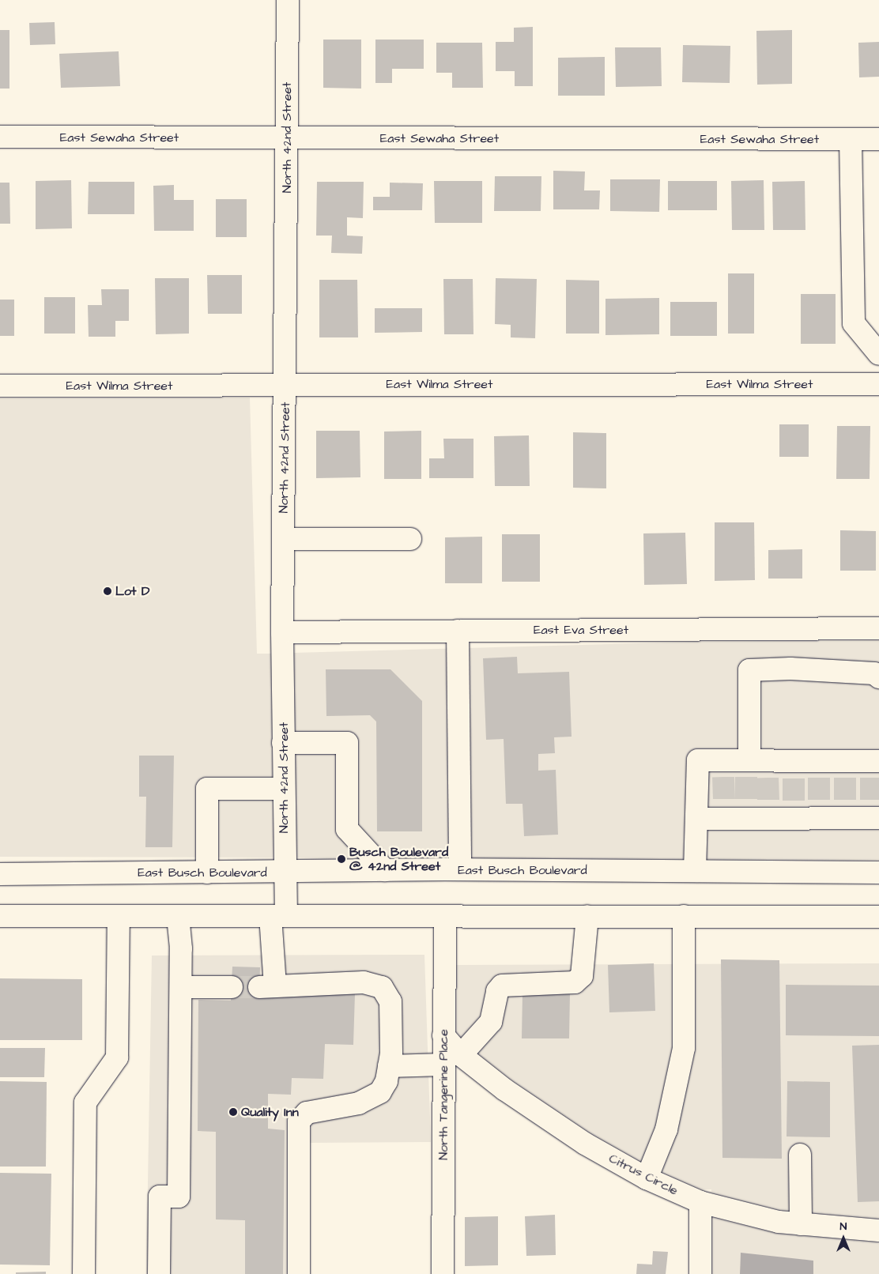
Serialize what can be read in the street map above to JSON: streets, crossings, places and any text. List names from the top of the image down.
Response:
{
  "streets": {
    "street": [
      "East Sewaha Street",
      "North 42nd Street",
      "East Wilma Street",
      "East Eva Street",
      "East Busch Boulevard",
      "North Tangerine Place",
      "Citrus Circle"
    ]
  },
  "crossings": [
    ["East Sewaha Street", "North 42nd Street"],
    ["North 42nd Street", "East Wilma Street"],
    ["North 42nd Street", "East Eva Street"],
    ["North 42nd Street", "East Busch Boulevard"],
    ["North Tangerine Place", "Citrus Circle"]
  ],
  "places": ["Lot D", "Busch Boulevard @ 42nd Street", "Quality Inn"],
  "north": "top"
}
